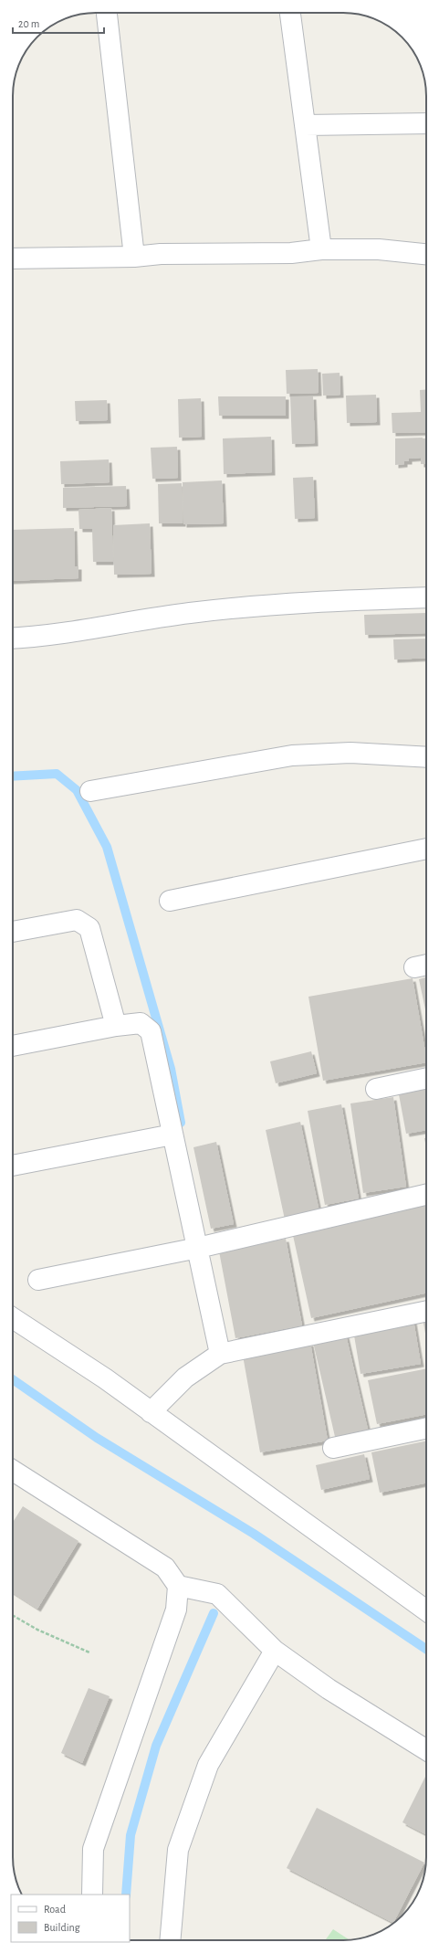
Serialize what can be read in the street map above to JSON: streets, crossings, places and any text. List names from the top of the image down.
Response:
{
  "legend": ["Road", "Building"],
  "scale_bar": "20 m"
}
